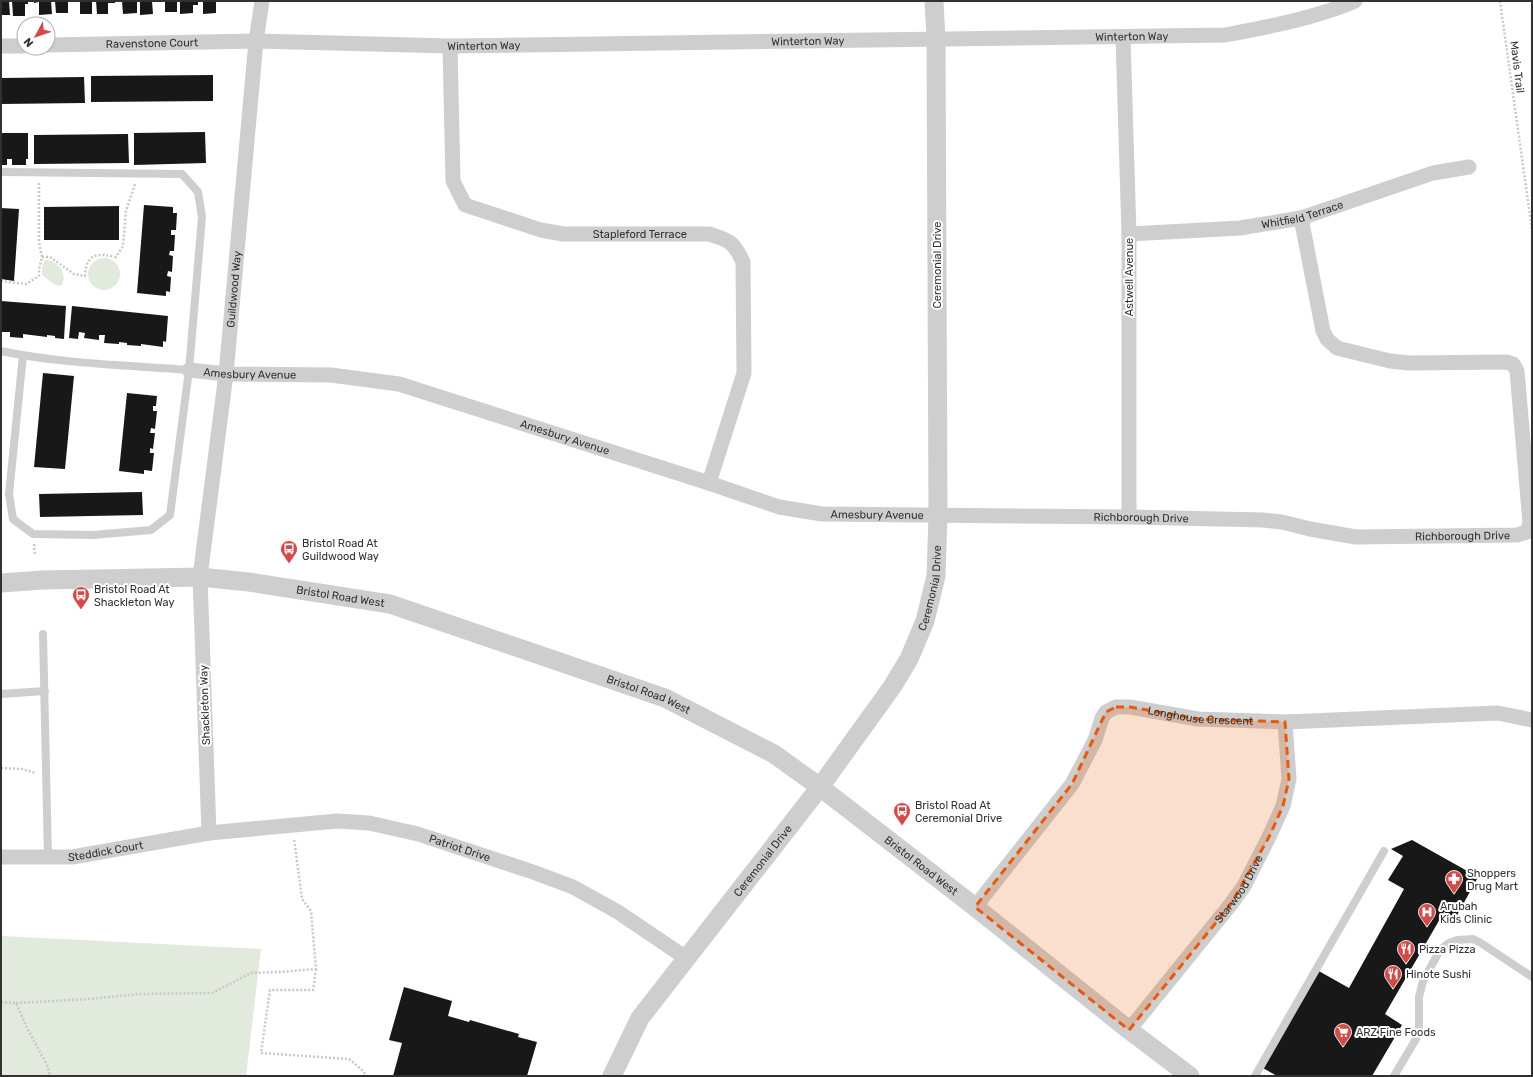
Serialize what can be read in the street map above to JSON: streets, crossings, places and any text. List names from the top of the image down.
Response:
{
  "streets": {
    "street": [
      "Winterton Way",
      "Ravenstone Court",
      "Whitfield Terrace",
      "Stapleford Terrace",
      "Ceremonial Drive",
      "Astwell Avenue",
      "Guildwood Way",
      "Amesbury Avenue",
      "Richborough Drive",
      "Bristol Road West",
      "Shackleton Way",
      "Longhouse Crescent",
      "Patriot Drive",
      "Steddick Court",
      "Starwood Drive"
    ],
    "path": ["Mavis Trail"]
  },
  "crossings": [
    ["Winterton Way", "Ravenstone Court"],
    ["Winterton Way", "Stapleford Terrace"],
    ["Winterton Way", "Ceremonial Drive"],
    ["Winterton Way", "Astwell Avenue"],
    ["Winterton Way", "Guildwood Way"],
    ["Ravenstone Court", "Guildwood Way"],
    ["Whitfield Terrace", "Astwell Avenue"],
    ["Whitfield Terrace", "Richborough Drive"],
    ["Stapleford Terrace", "Amesbury Avenue"],
    ["Ceremonial Drive", "Amesbury Avenue"],
    ["Ceremonial Drive", "Richborough Drive"],
    ["Ceremonial Drive", "Bristol Road West"],
    ["Ceremonial Drive", "Patriot Drive"],
    ["Astwell Avenue", "Richborough Drive"],
    ["Guildwood Way", "Amesbury Avenue"],
    ["Guildwood Way", "Bristol Road West"],
    ["Guildwood Way", "Shackleton Way"],
    ["Amesbury Avenue", "Richborough Drive"],
    ["Bristol Road West", "Shackleton Way"],
    ["Bristol Road West", "Longhouse Crescent"],
    ["Bristol Road West", "Starwood Drive"],
    ["Shackleton Way", "Patriot Drive"],
    ["Shackleton Way", "Steddick Court"],
    ["Longhouse Crescent", "Starwood Drive"],
    ["Patriot Drive", "Steddick Court"]
  ],
  "places": {
    "bus stop": ["Bristol Road At Guildwood Way", "Bristol Road At Shackleton Way", "Bristol Road At Ceremonial Drive"],
    "pharmacy": ["Shoppers Drug Mart"],
    "hospital": ["Arubah Kids Clinic"],
    "restaurant": ["Pizza Pizza", "Hinote Sushi"],
    "supermarket": ["ARZ Fine Foods"]
  },
  "north": "bottom left"
}
